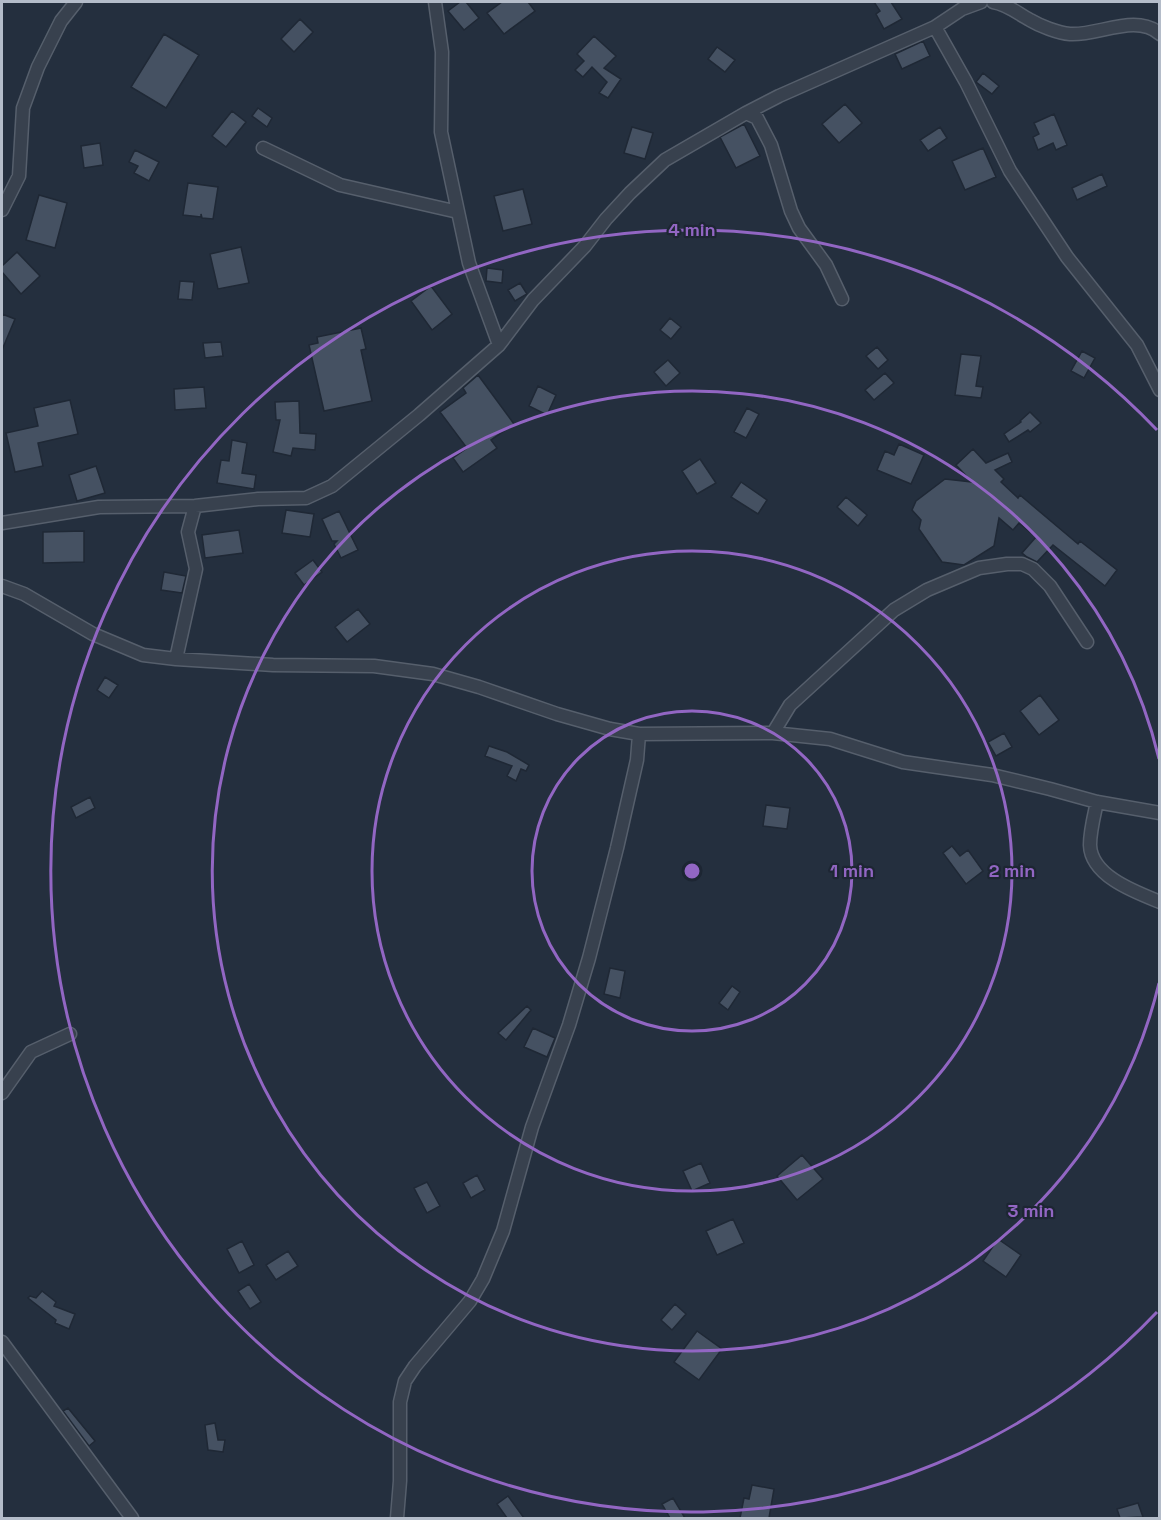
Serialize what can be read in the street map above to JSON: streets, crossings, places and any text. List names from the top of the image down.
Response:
{
  "rings": [
    "4 min",
    "1 min",
    "2 min",
    "3 min"
  ]
}
